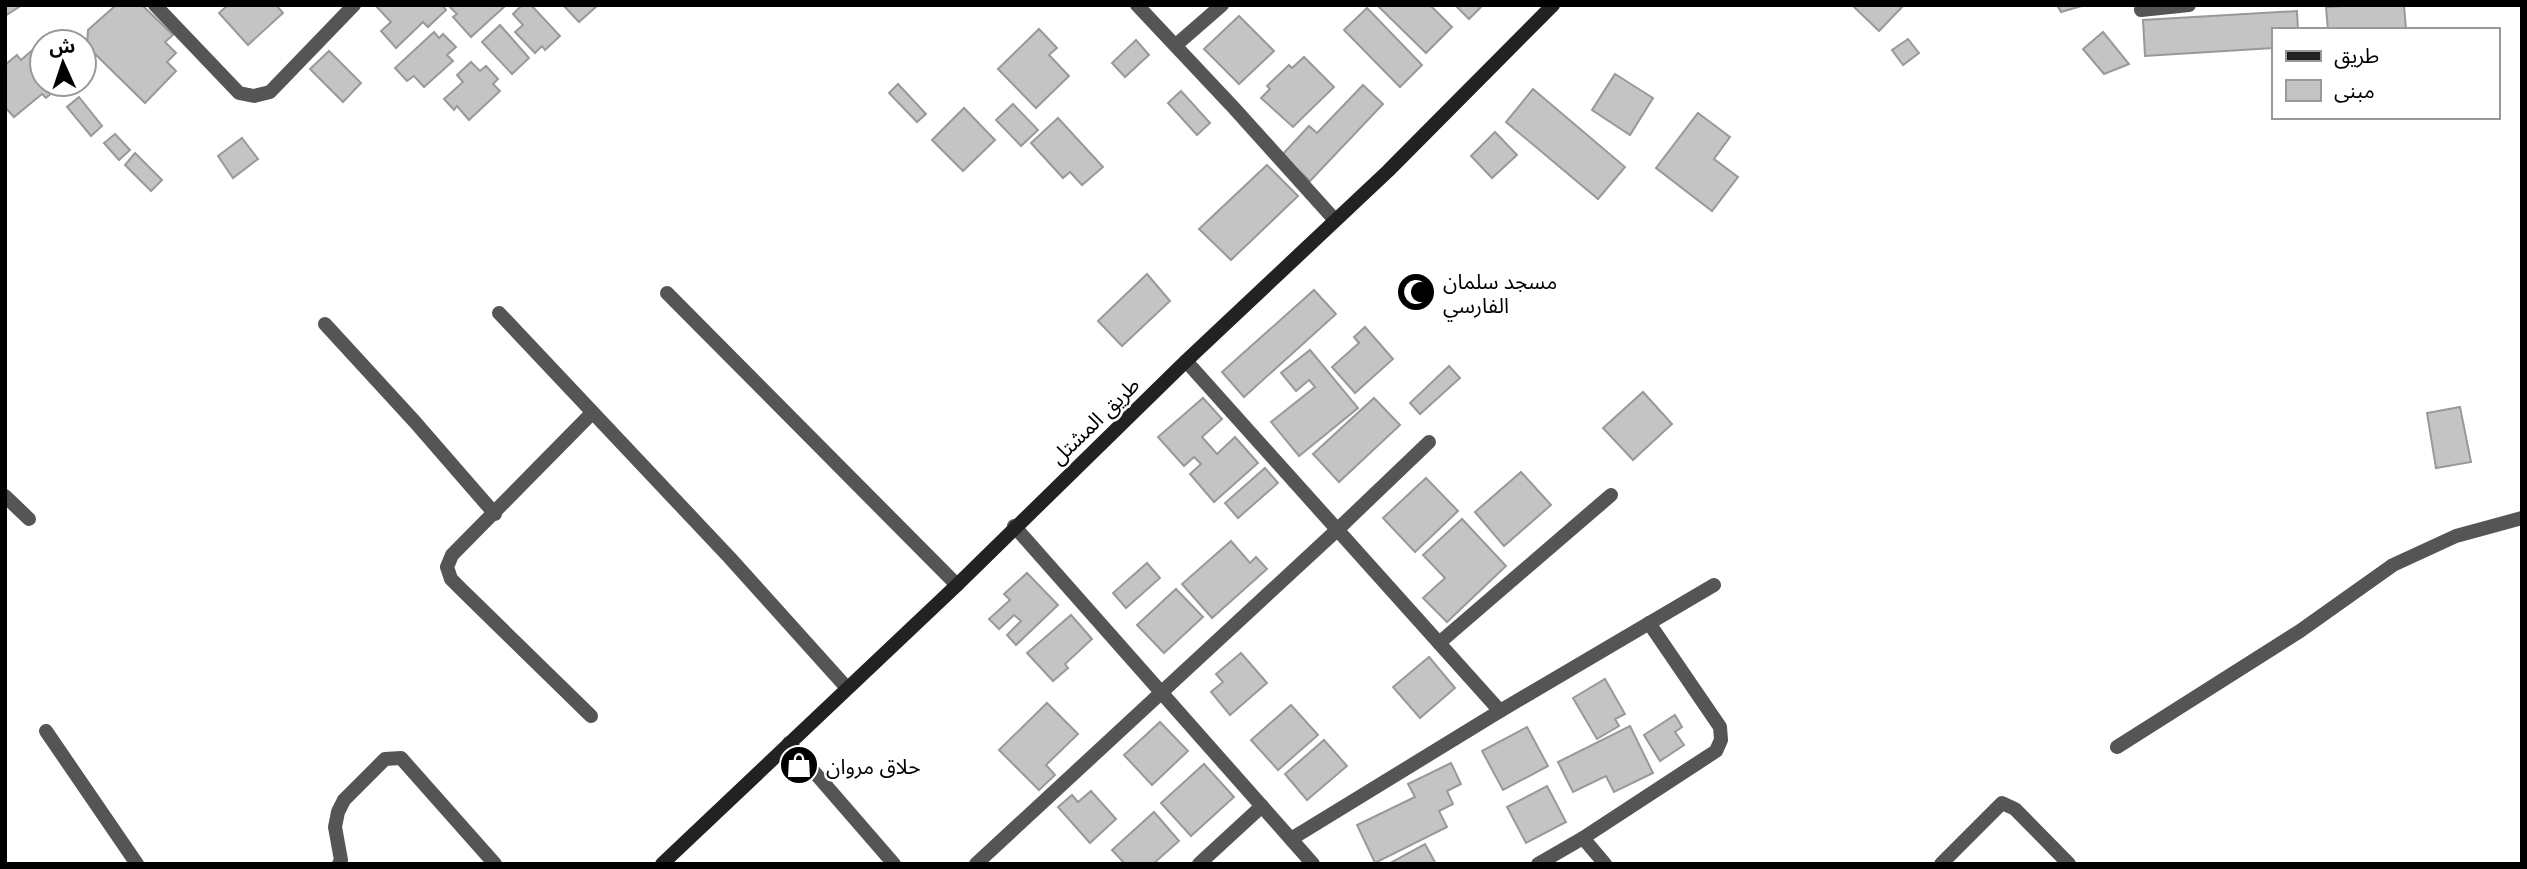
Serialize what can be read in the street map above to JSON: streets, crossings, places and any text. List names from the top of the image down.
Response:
{
  "streets": {
    "main road": ["طريق المشتل"]
  },
  "places": {
    "mosque": ["مسجد سلمان الفارسي"],
    "shop": ["حلاق مروان"]
  },
  "legend": ["طريق", "مبنى"],
  "north": "top"
}
